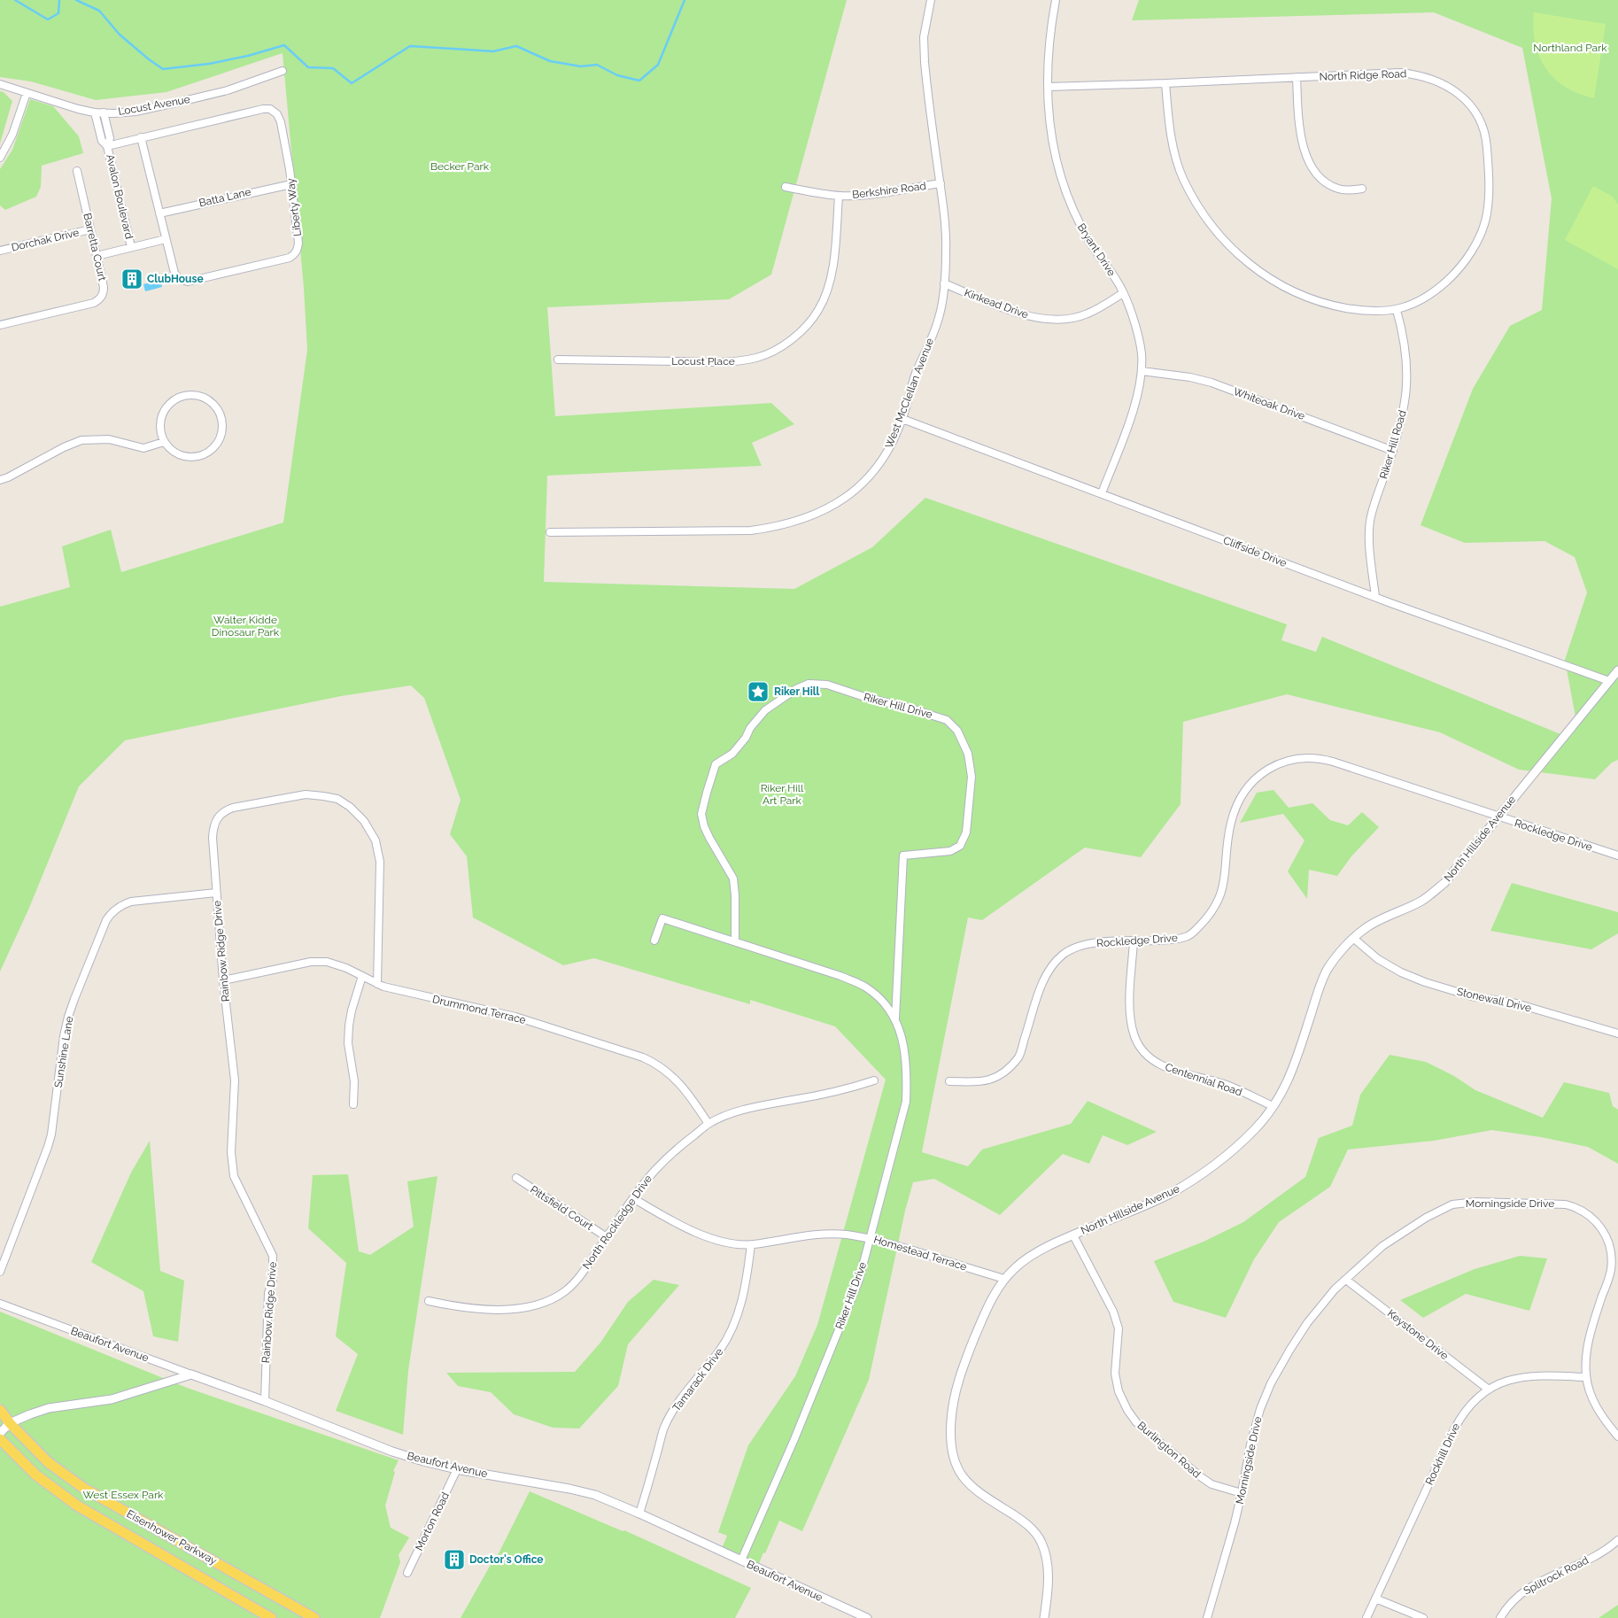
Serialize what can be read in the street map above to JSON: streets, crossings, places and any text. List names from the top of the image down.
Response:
{
  "streets": {
    "main road": ["Eisenhower Parkway"],
    "street": [
      "North Ridge Road",
      "Locust Avenue",
      "Berkshire Road",
      "Avalon Boulevard",
      "Batta Lane",
      "Liberty Way",
      "Dorchak Drive",
      "Barretta Court",
      "Bryant Drive",
      "Kinkead Drive",
      "Locust Place",
      "West McClellan Avenue",
      "Whiteoak Drive",
      "Riker Hill Road",
      "Cliffside Drive",
      "Riker Hill Drive",
      "Rockledge Drive",
      "North Hillside Avenue",
      "Rainbow Ridge Drive",
      "Stonewall Drive",
      "Drummond Terrace",
      "Sunshine Lane",
      "Centennial Road",
      "Morningside Drive",
      "Pittsfield Court",
      "North Rockledge Drive",
      "Homestead Terrace",
      "Keystone Drive",
      "Beaufort Avenue",
      "Tamarack Drive",
      "Burlington Road",
      "Rockhill Drive",
      "Morton Road",
      "Splitrock Road"
    ]
  },
  "crossings": [
    ["North Ridge Road", "Bryant Drive"],
    ["North Ridge Road", "Riker Hill Road"],
    ["Locust Avenue", "Avalon Boulevard"],
    ["Berkshire Road", "Locust Place"],
    ["Berkshire Road", "West McClellan Avenue"],
    ["Avalon Boulevard", "Liberty Way"],
    ["Avalon Boulevard", "Barretta Court"],
    ["Batta Lane", "Liberty Way"],
    ["Dorchak Drive", "Barretta Court"],
    ["Bryant Drive", "Kinkead Drive"],
    ["Bryant Drive", "Whiteoak Drive"],
    ["Bryant Drive", "Cliffside Drive"],
    ["Kinkead Drive", "West McClellan Avenue"],
    ["West McClellan Avenue", "Cliffside Drive"],
    ["Whiteoak Drive", "Riker Hill Road"],
    ["Riker Hill Road", "Cliffside Drive"],
    ["Cliffside Drive", "North Hillside Avenue"],
    ["Riker Hill Drive", "Homestead Terrace"],
    ["Riker Hill Drive", "Beaufort Avenue"],
    ["Rockledge Drive", "North Hillside Avenue"],
    ["Rockledge Drive", "Centennial Road"],
    ["North Hillside Avenue", "Stonewall Drive"],
    ["North Hillside Avenue", "Centennial Road"],
    ["North Hillside Avenue", "Homestead Terrace"],
    ["North Hillside Avenue", "Burlington Road"],
    ["Rainbow Ridge Drive", "Drummond Terrace"],
    ["Rainbow Ridge Drive", "Sunshine Lane"],
    ["Rainbow Ridge Drive", "Beaufort Avenue"],
    ["Drummond Terrace", "North Rockledge Drive"],
    ["Morningside Drive", "Keystone Drive"],
    ["Morningside Drive", "Burlington Road"],
    ["Morningside Drive", "Rockhill Drive"],
    ["Pittsfield Court", "North Rockledge Drive"],
    ["North Rockledge Drive", "Homestead Terrace"],
    ["Homestead Terrace", "Tamarack Drive"],
    ["Keystone Drive", "Rockhill Drive"],
    ["Beaufort Avenue", "Tamarack Drive"],
    ["Beaufort Avenue", "Morton Road"]
  ],
  "parks": [
    "Northland Park",
    "Becker Park",
    "Walter Kidde Dinosaur Park",
    "Riker Hill Art Park",
    "West Essex Park"
  ],
  "places": {
    "building": ["ClubHouse", "Doctor's Office"],
    "place": ["Riker Hill"]
  }
}
